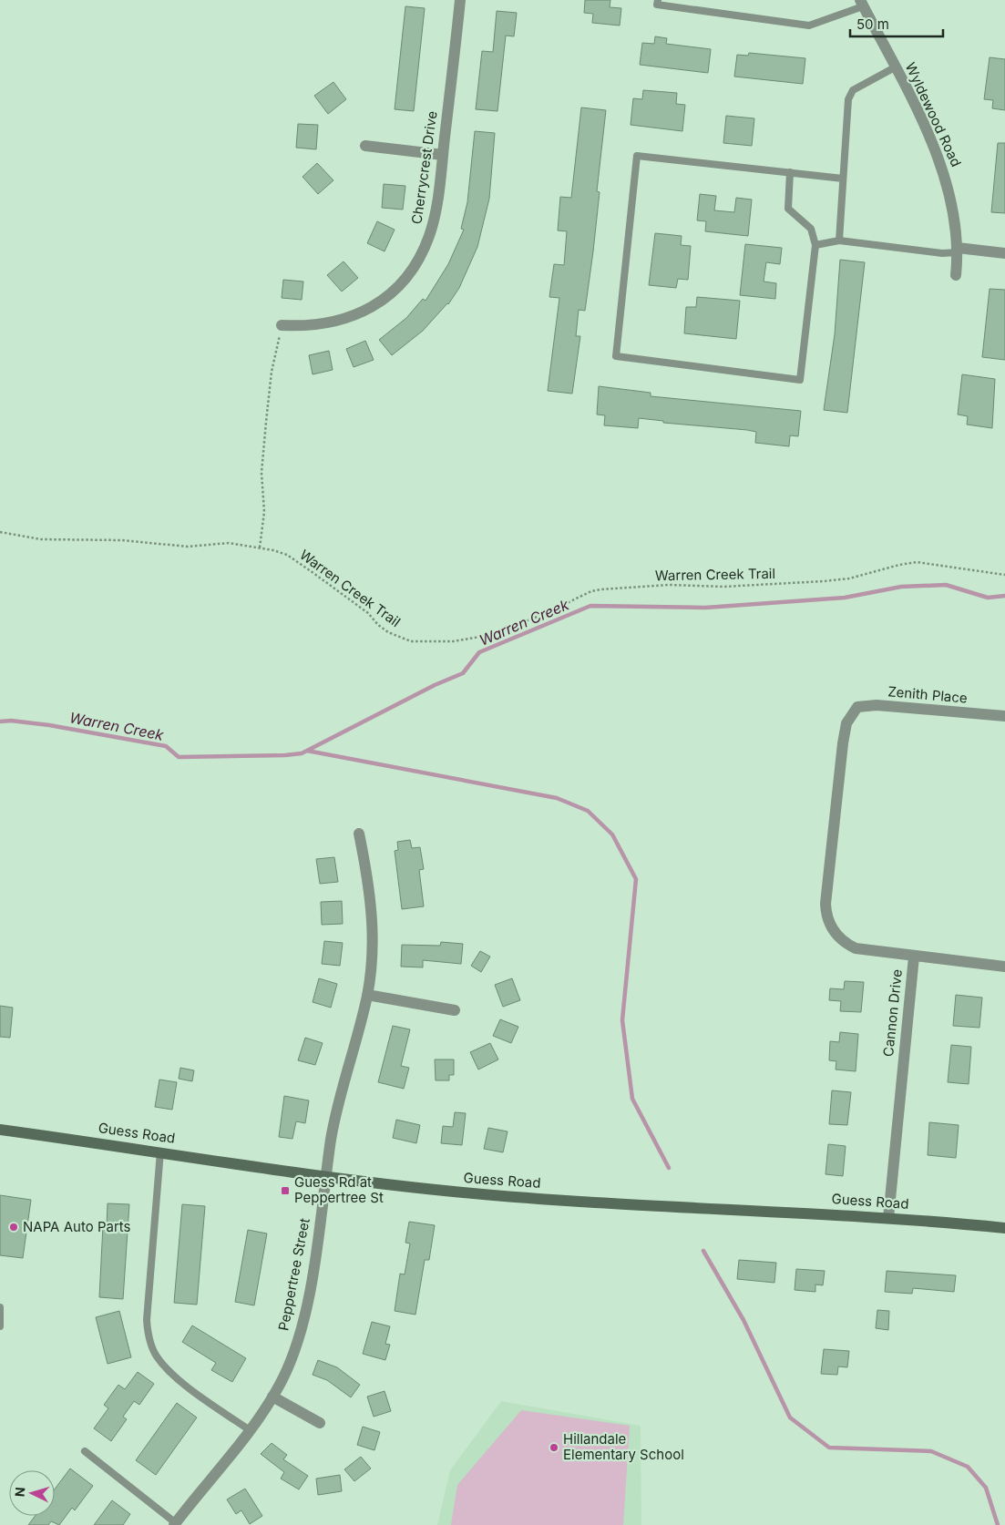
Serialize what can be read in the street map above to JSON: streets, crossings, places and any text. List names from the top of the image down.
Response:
{
  "streets": {
    "main road": ["Guess Road"],
    "street": [
      "Wyldewood Road",
      "Cherrycrest Drive",
      "Zenith Place",
      "Cannon Drive",
      "Peppertree Street"
    ],
    "path": ["Warren Creek Trail"]
  },
  "crossings": [
    ["Zenith Place", "Cannon Drive"],
    ["Cannon Drive", "Guess Road"],
    ["Guess Road", "Peppertree Street"]
  ],
  "water": ["Warren Creek"],
  "places": {
    "transit": ["Guess Rd at Peppertree St"],
    "other": ["NAPA Auto Parts", "Hillandale Elementary School"]
  },
  "scale_bar": "50 m",
  "north": "left"
}
